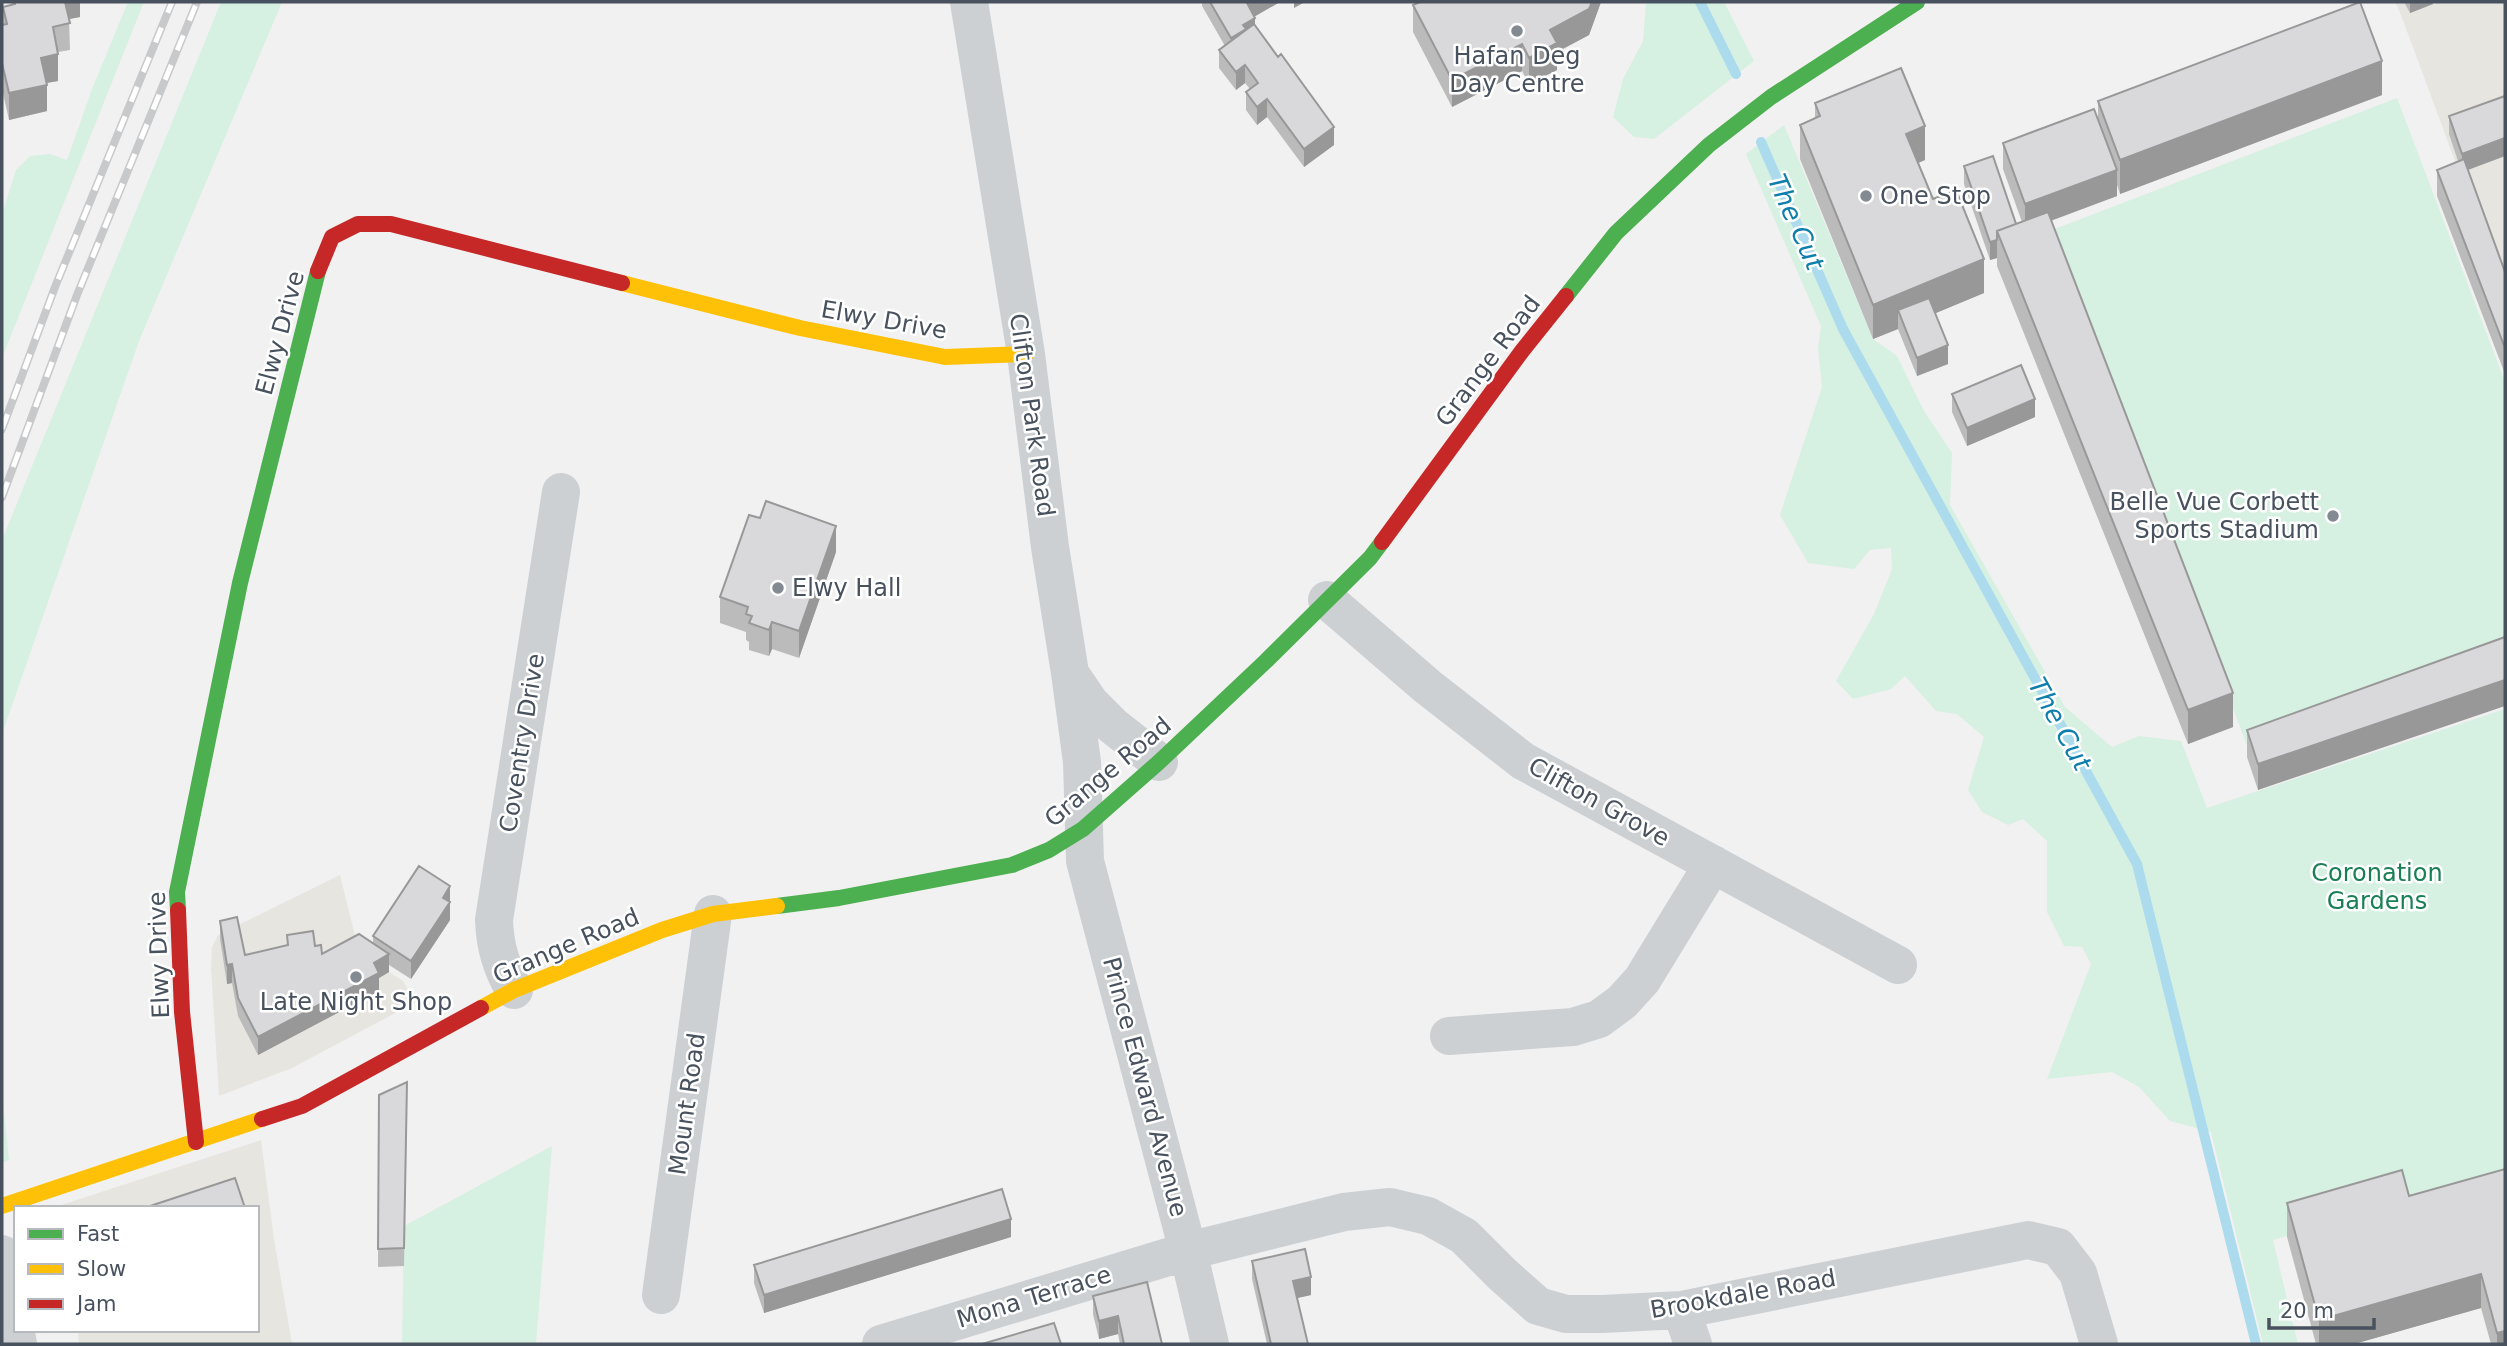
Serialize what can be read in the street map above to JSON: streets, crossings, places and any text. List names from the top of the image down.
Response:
{
  "streets": {
    "main road": ["Elwy Drive", "Grange Road"],
    "street": [
      "Clifton Park Road",
      "Coventry Drive",
      "Clifton Grove",
      "Prince Edward Avenue",
      "Mount Road",
      "Brookdale Road",
      "Mona Terrace"
    ]
  },
  "crossings": [
    ["Elwy Drive", "Grange Road"],
    ["Elwy Drive", "Clifton Park Road"],
    ["Grange Road", "Clifton Park Road"],
    ["Grange Road", "Coventry Drive"],
    ["Grange Road", "Clifton Grove"],
    ["Grange Road", "Prince Edward Avenue"],
    ["Grange Road", "Mount Road"],
    ["Clifton Park Road", "Prince Edward Avenue"],
    ["Prince Edward Avenue", "Brookdale Road"],
    ["Prince Edward Avenue", "Mona Terrace"],
    ["Brookdale Road", "Mona Terrace"]
  ],
  "water": ["The Cut"],
  "parks": ["Coronation Gardens"],
  "places": [
    "Hafan Deg Day Centre",
    "One Stop",
    "Belle Vue Corbett Sports Stadium",
    "Elwy Hall",
    "Late Night Shop"
  ],
  "legend": ["Fast", "Slow", "Jam"],
  "scale_bar": "20 m"
}
